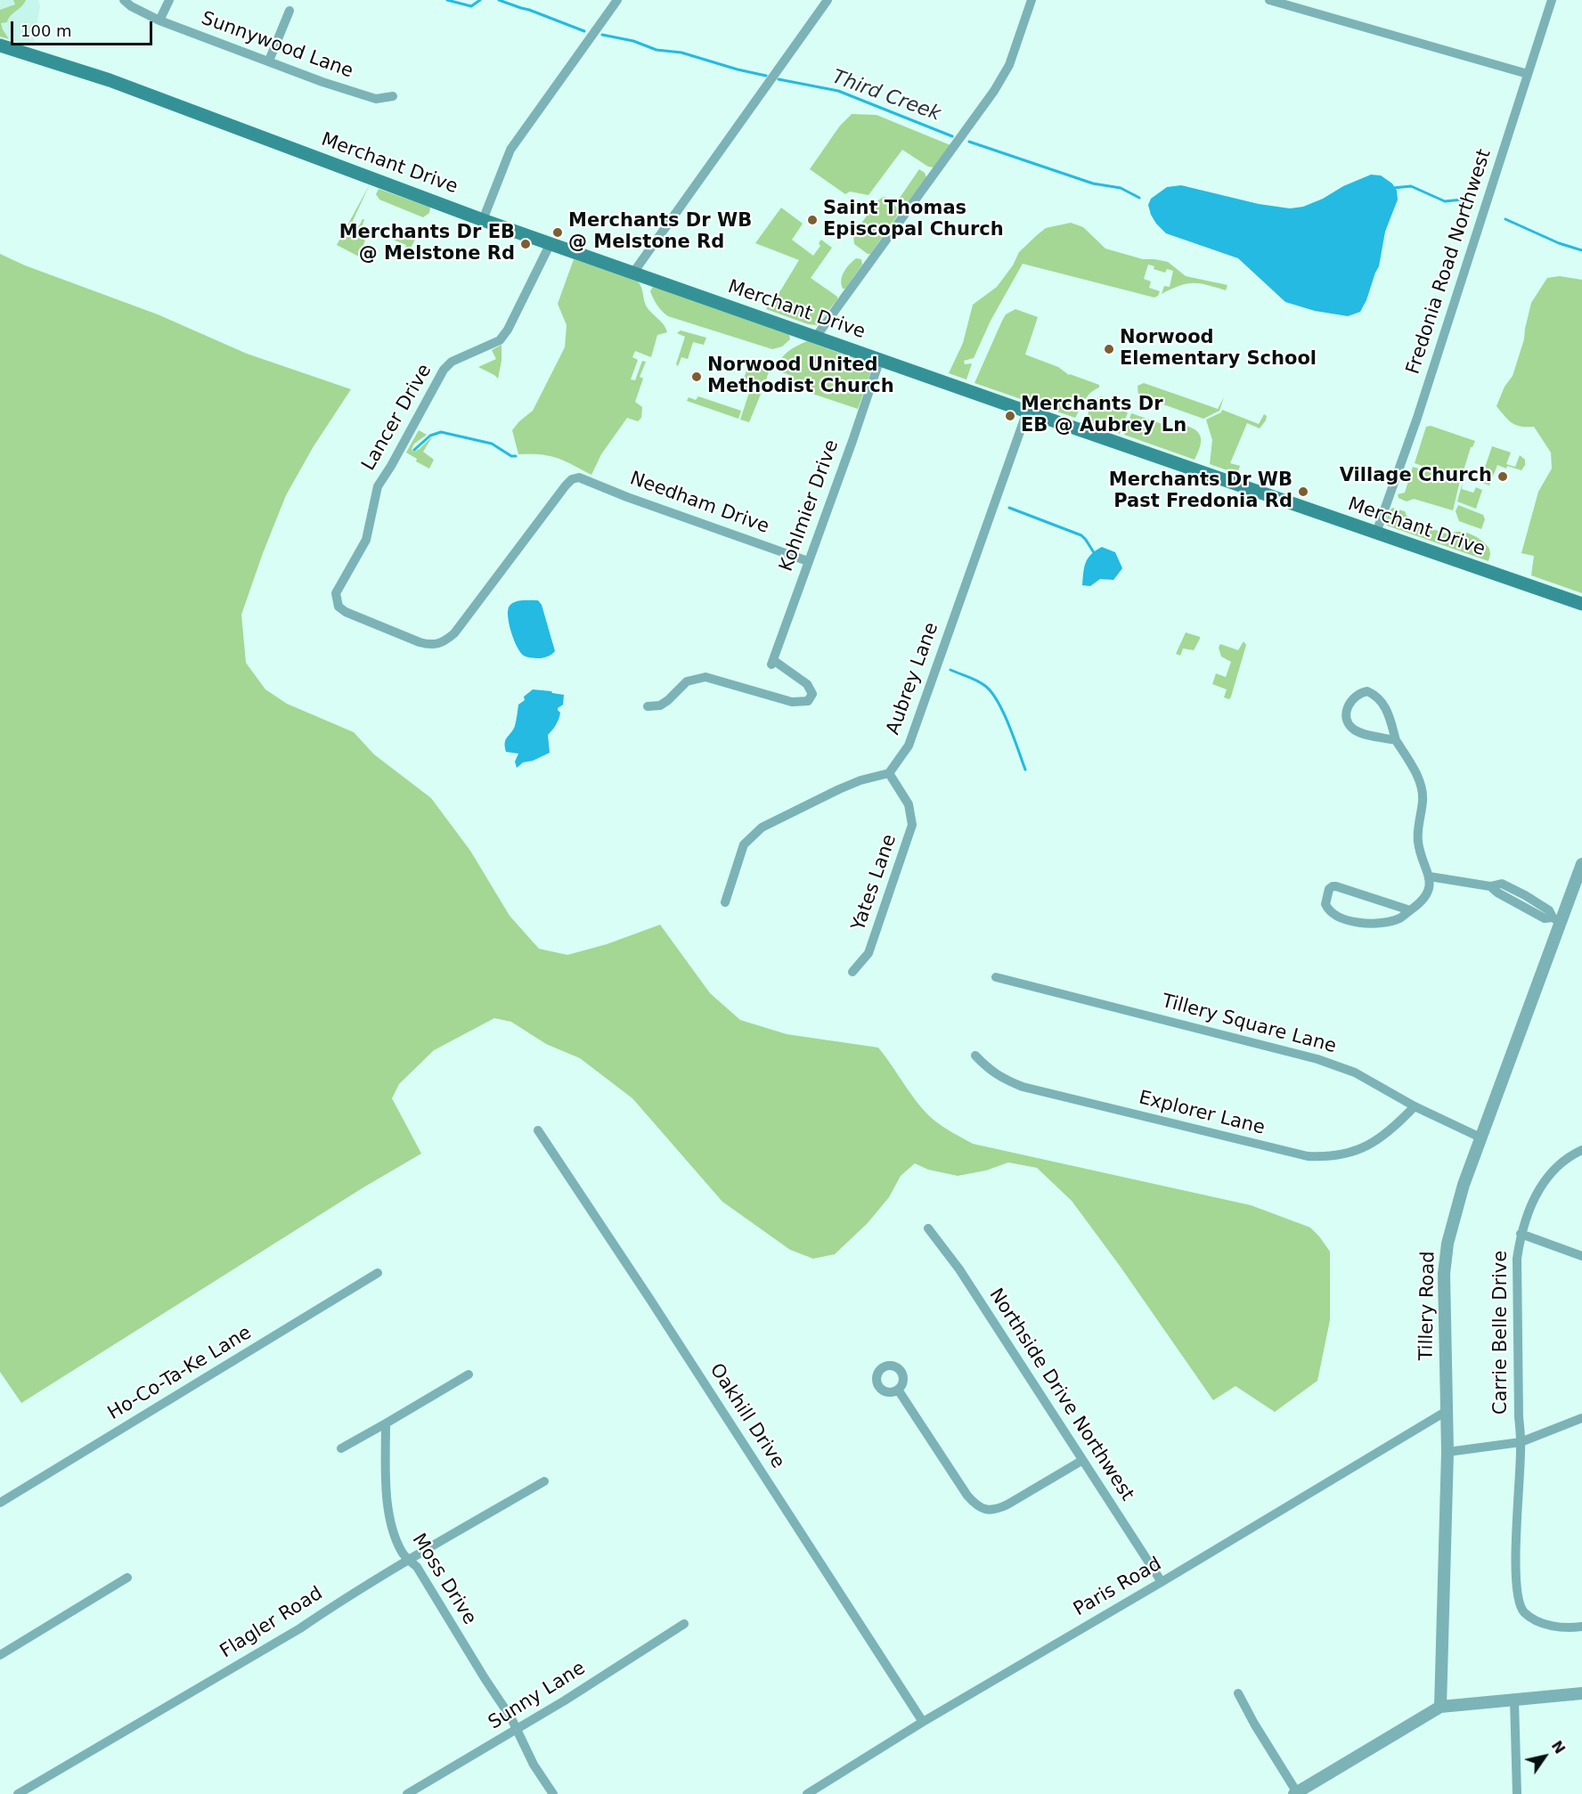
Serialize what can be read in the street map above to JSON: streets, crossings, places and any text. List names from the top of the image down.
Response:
{
  "streets": {
    "main road": ["Merchant Drive"],
    "street": [
      "Sunnywood Lane",
      "Fredonia Road Northwest",
      "Lancer Drive",
      "Needham Drive",
      "Kohlmier Drive",
      "Aubrey Lane",
      "Yates Lane",
      "Tillery Square Lane",
      "Explorer Lane",
      "Tillery Road",
      "Carrie Belle Drive",
      "Ho-Co-Ta-Ke Lane",
      "Northside Drive Northwest",
      "Oakhill Drive",
      "Moss Drive",
      "Paris Road",
      "Flagler Road",
      "Sunny Lane"
    ]
  },
  "crossings": [
    ["Merchant Drive", "Fredonia Road Northwest"],
    ["Merchant Drive", "Lancer Drive"],
    ["Merchant Drive", "Kohlmier Drive"],
    ["Merchant Drive", "Aubrey Lane"],
    ["Lancer Drive", "Needham Drive"],
    ["Needham Drive", "Kohlmier Drive"],
    ["Aubrey Lane", "Yates Lane"],
    ["Tillery Square Lane", "Explorer Lane"],
    ["Tillery Square Lane", "Tillery Road"],
    ["Tillery Road", "Paris Road"],
    ["Northside Drive Northwest", "Paris Road"],
    ["Oakhill Drive", "Paris Road"],
    ["Moss Drive", "Flagler Road"],
    ["Moss Drive", "Sunny Lane"]
  ],
  "water": ["Third Creek"],
  "places": [
    "Saint Thomas Episcopal Church",
    "Merchants Dr WB @ Melstone Rd",
    "Merchants Dr EB @ Melstone Rd",
    "Norwood Elementary School",
    "Norwood United Methodist Church",
    "Merchants Dr EB @ Aubrey Ln",
    "Village Church",
    "Merchants Dr WB Past Fredonia Rd"
  ],
  "scale_bar": "100 m",
  "north": "top right"
}
